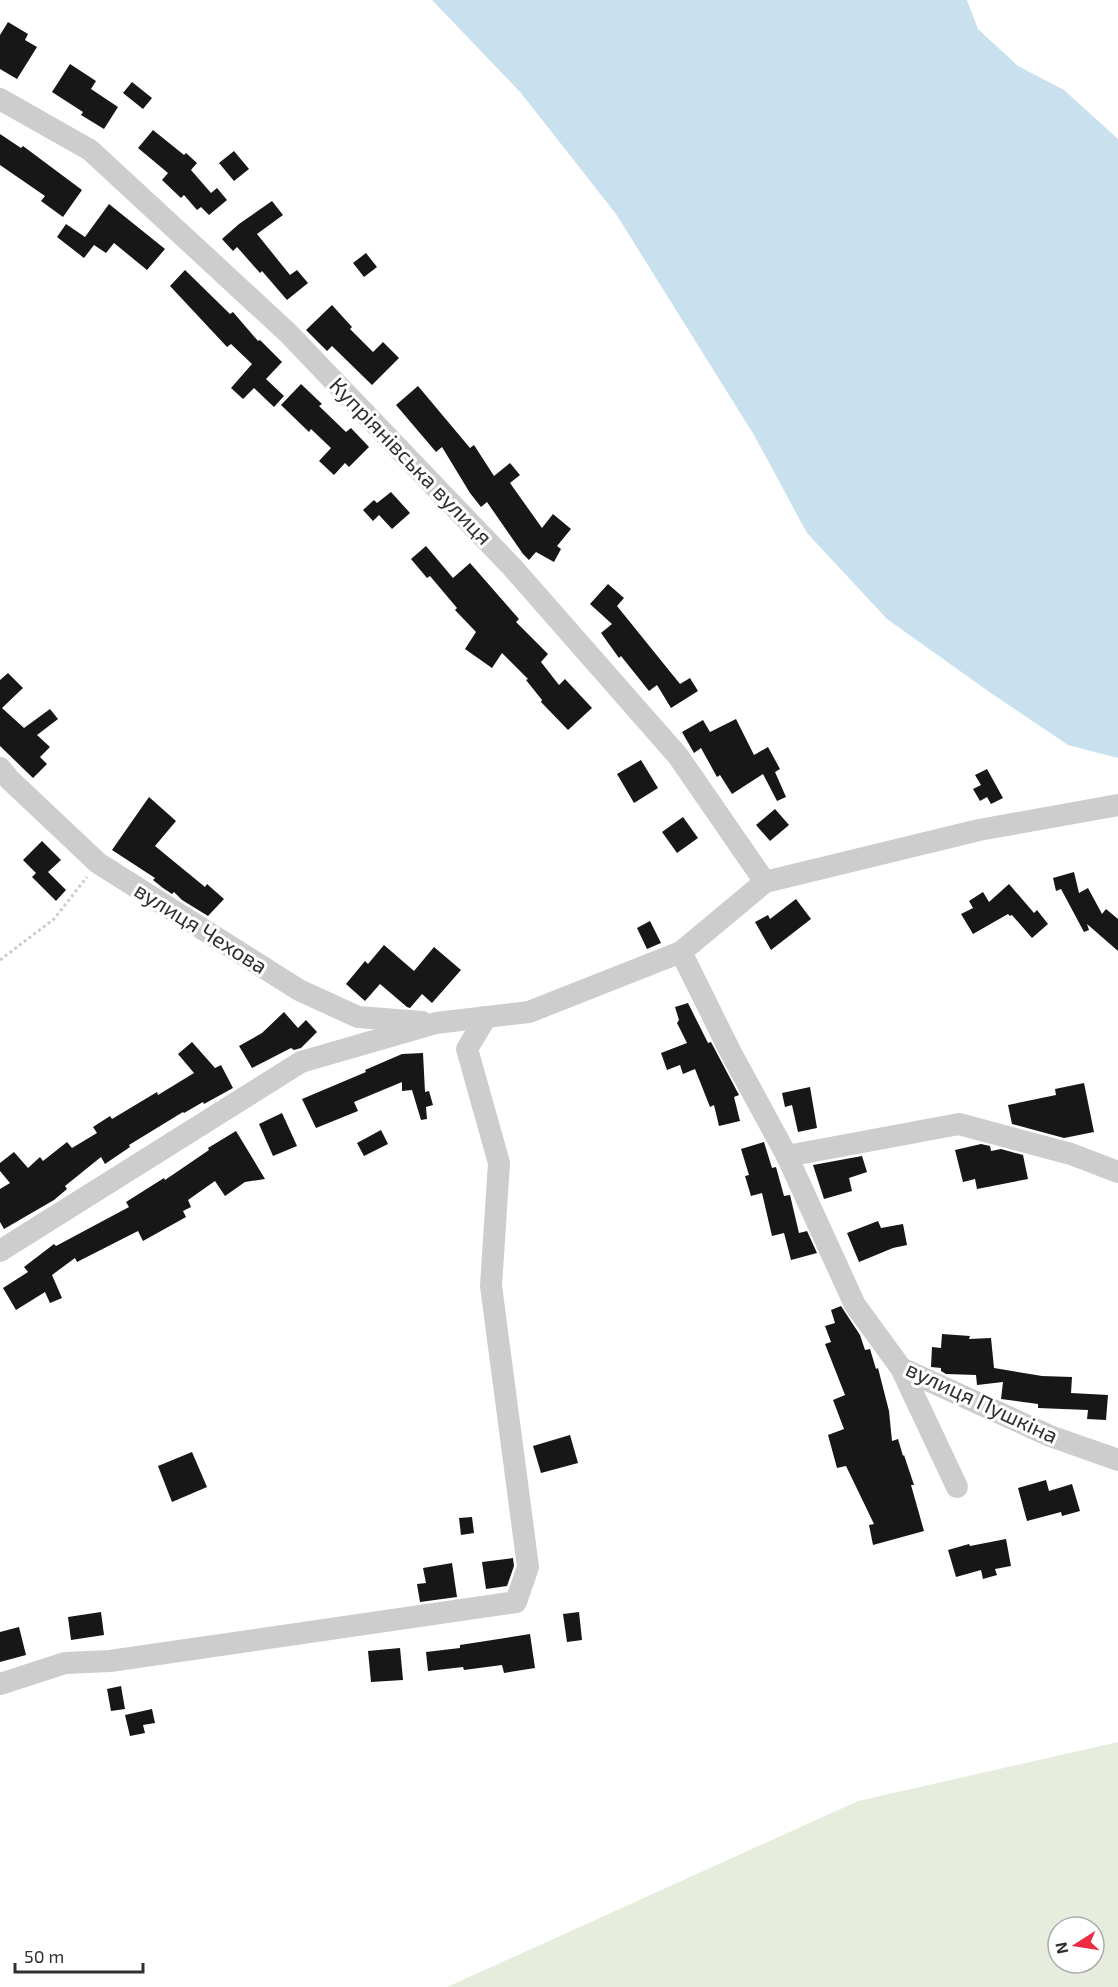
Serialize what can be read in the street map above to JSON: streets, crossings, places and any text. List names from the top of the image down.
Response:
{
  "streets": {
    "street": ["Купріянівська вулиця", "вулиця Чехова", "вулиця Пушкіна"]
  },
  "scale_bar": "50 m",
  "north": "left"
}
